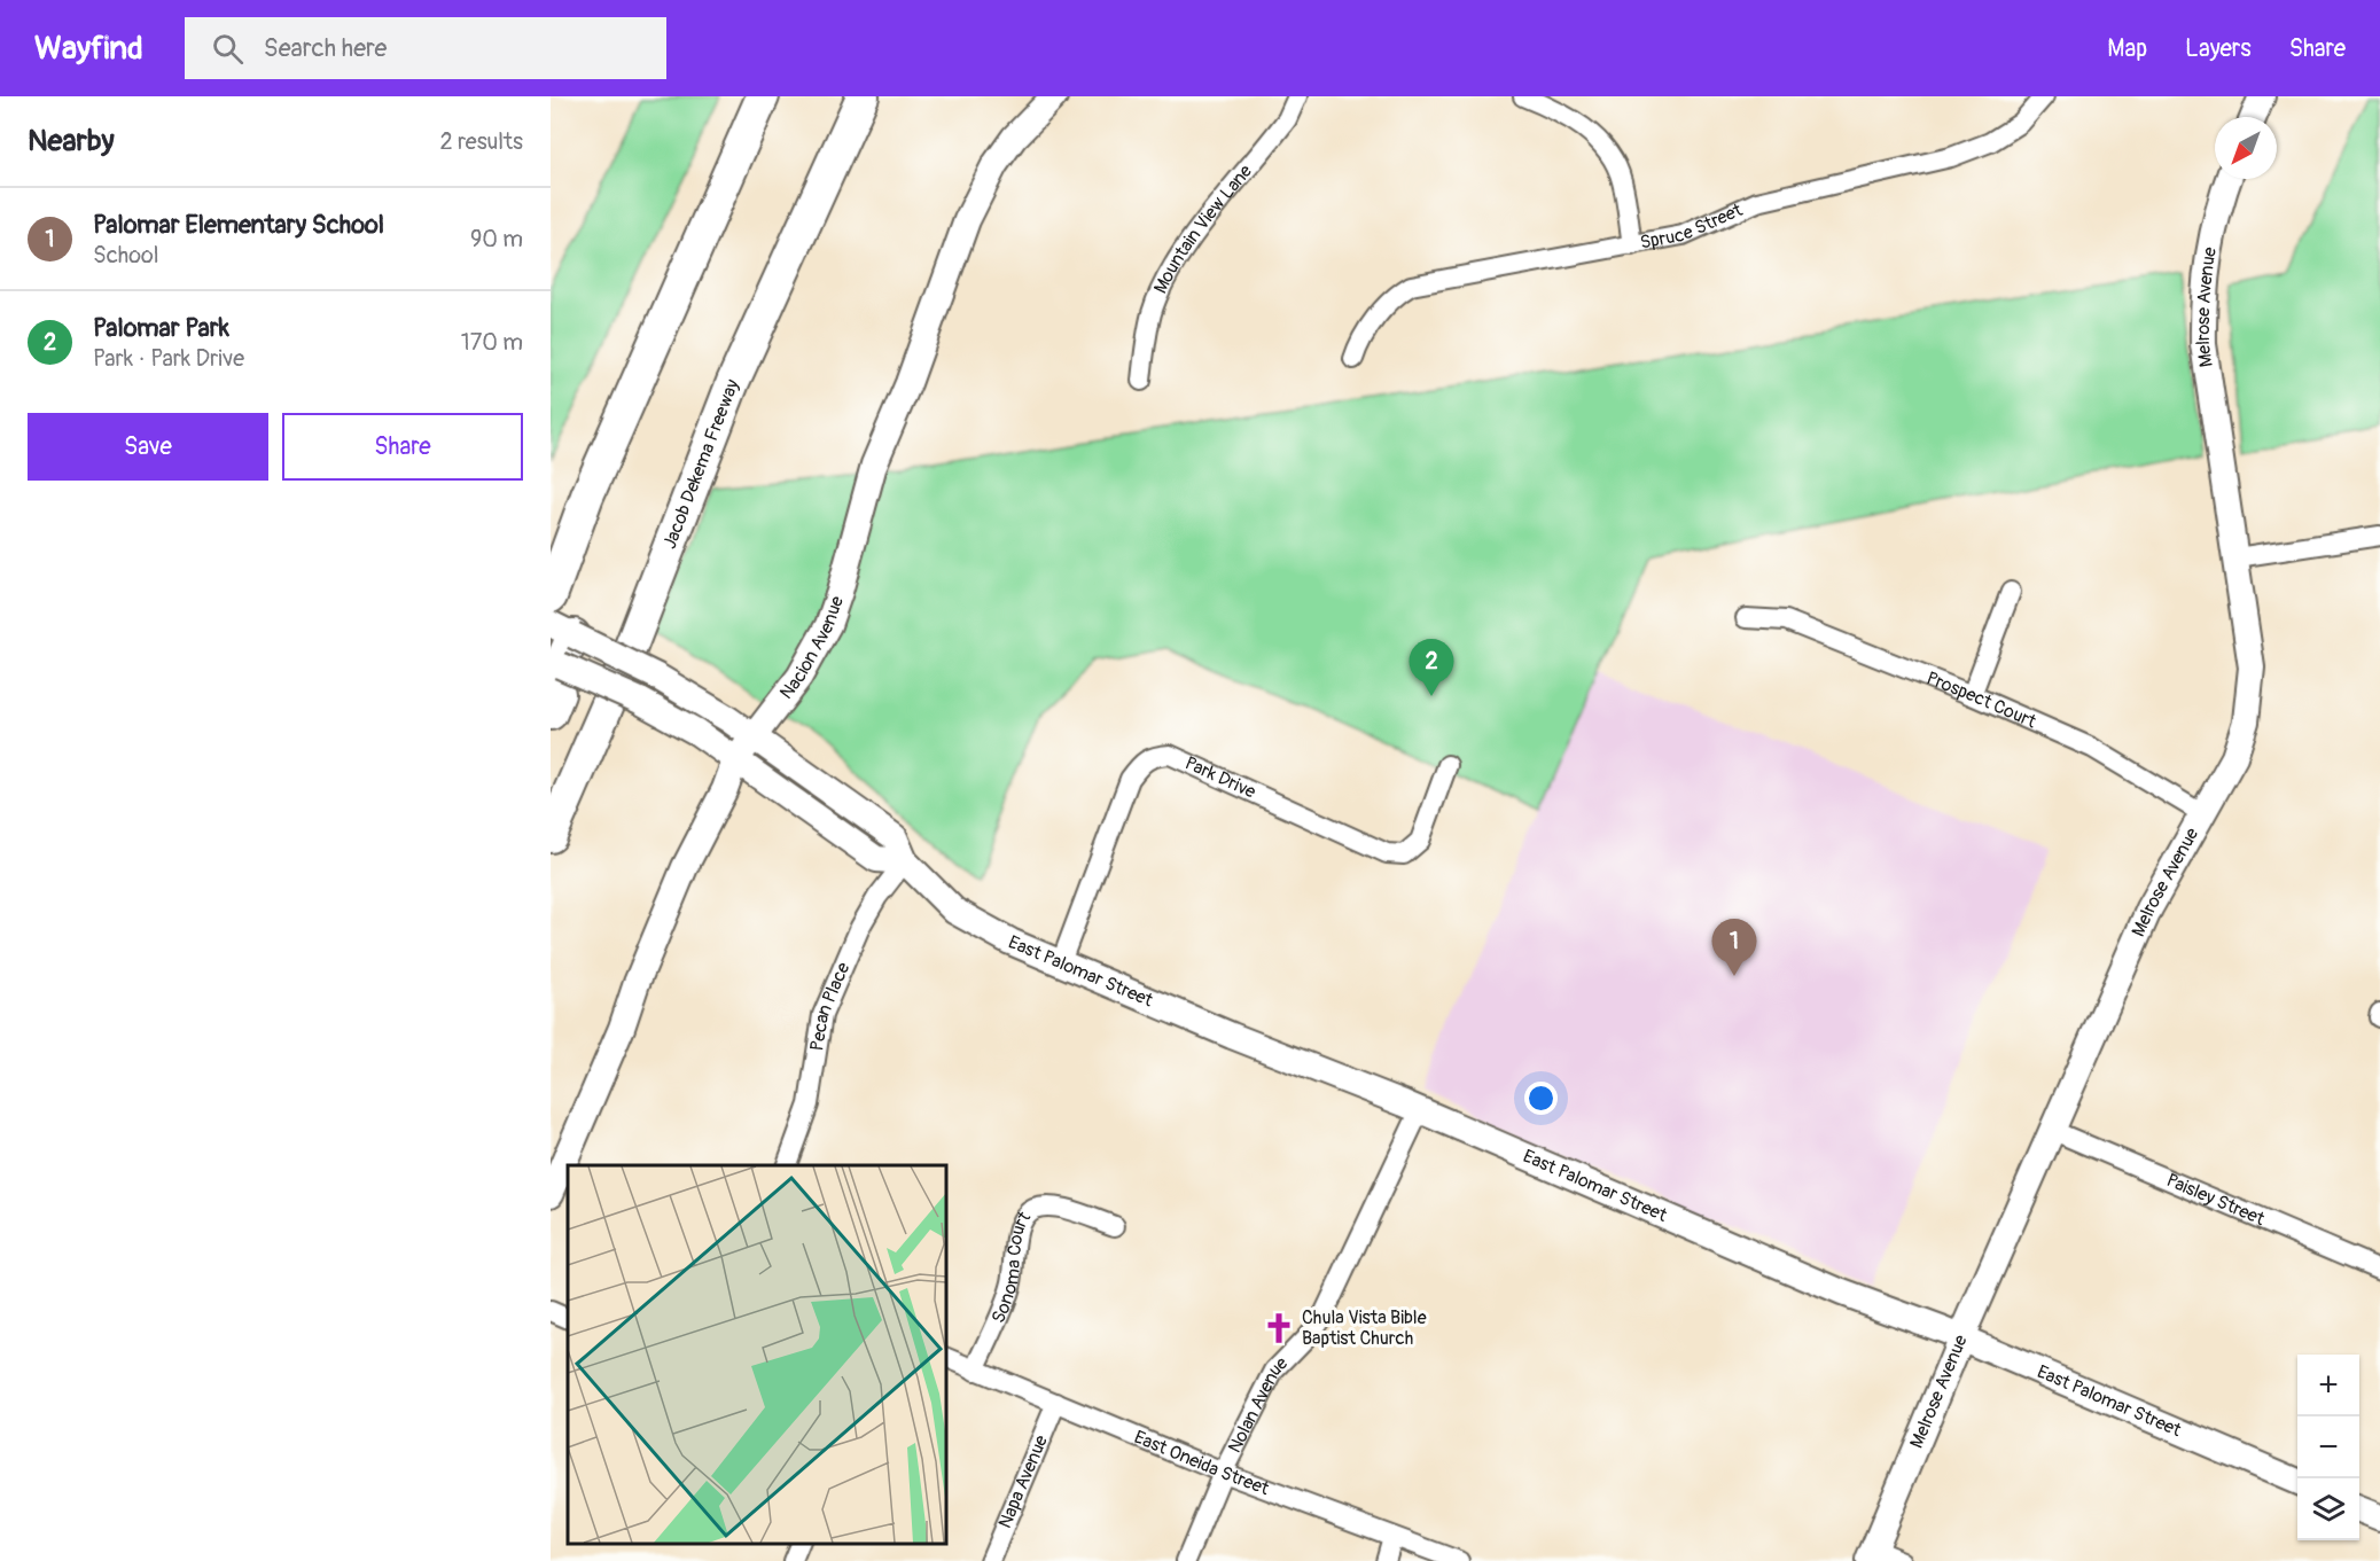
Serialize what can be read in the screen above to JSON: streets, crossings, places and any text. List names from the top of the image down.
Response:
{
  "streets": {
    "highway": ["Jacob Dekema Freeway"],
    "street": [
      "Spruce Street",
      "Mountain View Lane",
      "Melrose Avenue",
      "Nacion Avenue",
      "Prospect Court",
      "Park Drive",
      "East Palomar Street",
      "Pecan Place",
      "Paisley Street",
      "Sonoma Court",
      "Nolan Avenue",
      "East Oneida Street",
      "Napa Avenue"
    ]
  },
  "crossings": [
    ["Melrose Avenue", "Prospect Court"],
    ["Melrose Avenue", "East Palomar Street"],
    ["Melrose Avenue", "Paisley Street"],
    ["Nacion Avenue", "East Palomar Street"],
    ["Park Drive", "East Palomar Street"],
    ["East Palomar Street", "Pecan Place"],
    ["East Palomar Street", "Nolan Avenue"],
    ["Sonoma Court", "East Oneida Street"],
    ["Nolan Avenue", "East Oneida Street"],
    ["East Oneida Street", "Napa Avenue"]
  ],
  "places": {
    "church": ["Chula Vista Bible Baptist Church"]
  },
  "north": "bottom left",
  "page": {
    "header": "Wayfind",
    "search": "Search here",
    "nav": ["Map", "Layers", "Share"],
    "heading": ["Nearby", "2 results"],
    "list": [
      {
        "mark": "1",
        "name": "Palomar Elementary School",
        "note": "School",
        "value": "90 m"
      },
      {
        "mark": "2",
        "name": "Palomar Park",
        "note": "Park · Park Drive",
        "value": "170 m"
      }
    ],
    "buttons": ["Save", "Share"],
    "pins": ["2", "1"],
    "map_buttons": ["+", "−"]
  }
}
